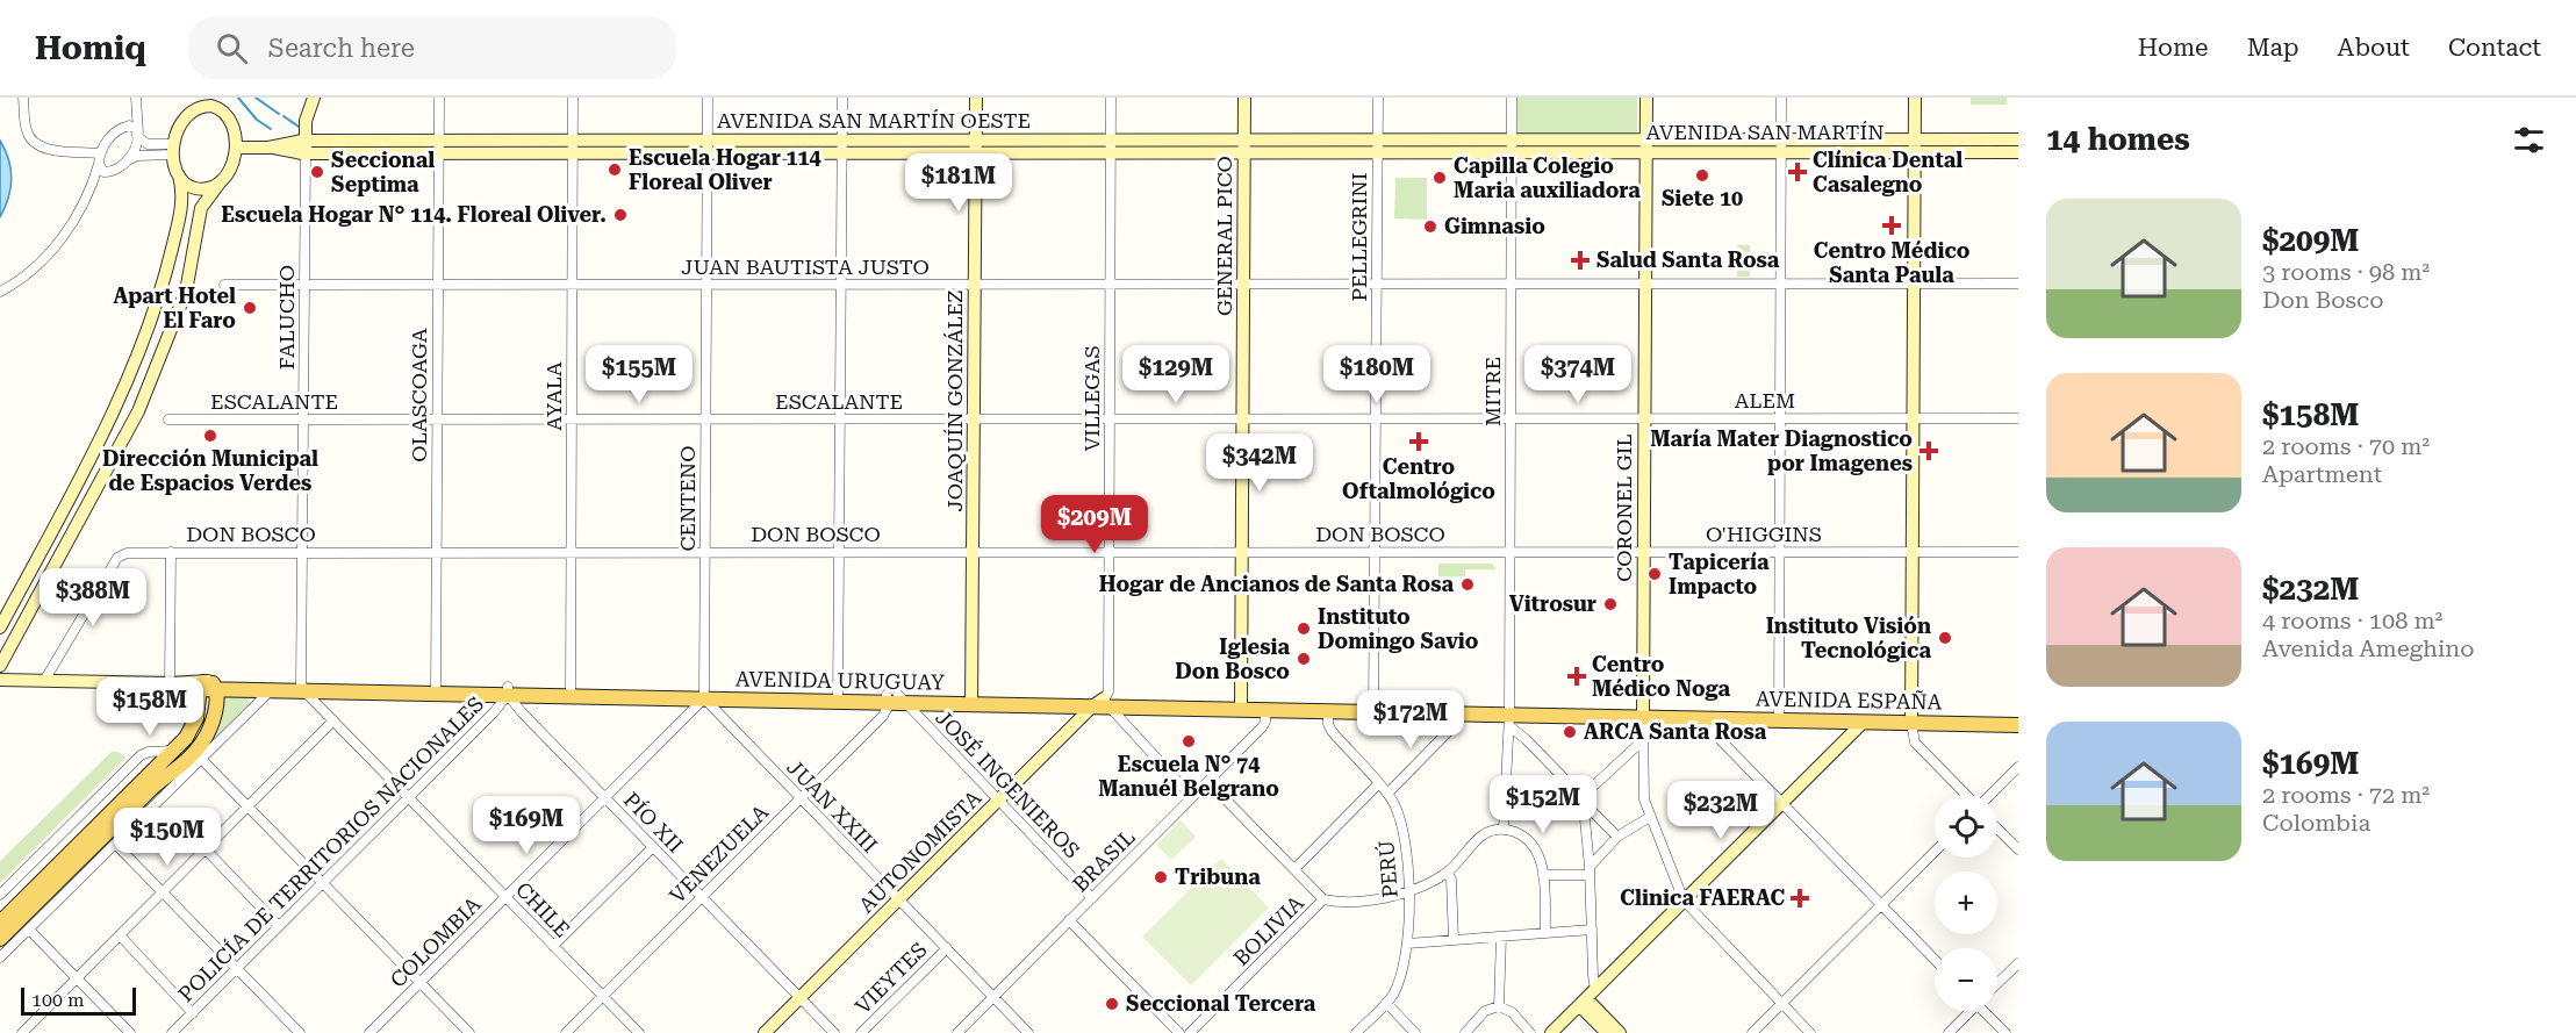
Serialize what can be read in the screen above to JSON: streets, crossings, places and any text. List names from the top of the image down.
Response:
{
  "streets": {
    "main road": [
      "AVENIDA SAN MARTÍN OESTE",
      "AVENIDA SAN MARTÍN",
      "GENERAL PICO",
      "JOAQUÍN GONZÁLEZ",
      "CORONEL GIL",
      "AVENIDA URUGUAY",
      "AVENIDA ESPAÑA",
      "AUTONOMISTA"
    ],
    "street": [
      "PELLEGRINI",
      "JUAN BAUTISTA JUSTO",
      "FALUCHO",
      "MITRE",
      "OLASCOAGA",
      "AYALA",
      "VILLEGAS",
      "ALEM",
      "ESCALANTE",
      "CENTENO",
      "DON BOSCO",
      "O'HIGGINS",
      "JOSÉ INGENIEROS",
      "JUAN XXIII",
      "PÍO XII",
      "POLICÍA DE TERRITORIOS NACIONALES",
      "VENEZUELA",
      "BRASIL",
      "PERÚ",
      "CHILE",
      "BOLIVIA",
      "COLOMBIA",
      "VIEYTES"
    ]
  },
  "crossings": [
    ["AVENIDA SAN MARTÍN OESTE", "AVENIDA SAN MARTÍN"],
    ["AVENIDA SAN MARTÍN OESTE", "GENERAL PICO"],
    ["AVENIDA SAN MARTÍN OESTE", "PELLEGRINI"],
    ["AVENIDA SAN MARTÍN OESTE", "FALUCHO"],
    ["AVENIDA SAN MARTÍN OESTE", "MITRE"],
    ["AVENIDA SAN MARTÍN OESTE", "OLASCOAGA"],
    ["AVENIDA SAN MARTÍN OESTE", "AYALA"],
    ["AVENIDA SAN MARTÍN OESTE", "VILLEGAS"],
    ["AVENIDA SAN MARTÍN OESTE", "JOAQUÍN GONZÁLEZ"],
    ["AVENIDA SAN MARTÍN OESTE", "CENTENO"],
    ["AVENIDA SAN MARTÍN", "MITRE"],
    ["AVENIDA SAN MARTÍN", "CORONEL GIL"],
    ["GENERAL PICO", "JUAN BAUTISTA JUSTO"],
    ["GENERAL PICO", "ESCALANTE"],
    ["GENERAL PICO", "DON BOSCO"],
    ["GENERAL PICO", "AVENIDA URUGUAY"],
    ["PELLEGRINI", "JUAN BAUTISTA JUSTO"],
    ["PELLEGRINI", "ESCALANTE"],
    ["PELLEGRINI", "DON BOSCO"],
    ["PELLEGRINI", "AVENIDA URUGUAY"],
    ["JUAN BAUTISTA JUSTO", "FALUCHO"],
    ["JUAN BAUTISTA JUSTO", "MITRE"],
    ["JUAN BAUTISTA JUSTO", "OLASCOAGA"],
    ["JUAN BAUTISTA JUSTO", "AYALA"],
    ["JUAN BAUTISTA JUSTO", "VILLEGAS"],
    ["JUAN BAUTISTA JUSTO", "JOAQUÍN GONZÁLEZ"],
    ["JUAN BAUTISTA JUSTO", "CENTENO"],
    ["JUAN BAUTISTA JUSTO", "CORONEL GIL"],
    ["FALUCHO", "ESCALANTE"],
    ["FALUCHO", "DON BOSCO"],
    ["FALUCHO", "AVENIDA URUGUAY"],
    ["FALUCHO", "CHILE"],
    ["MITRE", "ALEM"],
    ["MITRE", "ESCALANTE"],
    ["MITRE", "DON BOSCO"],
    ["MITRE", "O'HIGGINS"],
    ["MITRE", "AVENIDA URUGUAY"],
    ["MITRE", "AVENIDA ESPAÑA"],
    ["OLASCOAGA", "ESCALANTE"],
    ["OLASCOAGA", "DON BOSCO"],
    ["OLASCOAGA", "AVENIDA URUGUAY"],
    ["AYALA", "ESCALANTE"],
    ["AYALA", "DON BOSCO"],
    ["AYALA", "AVENIDA URUGUAY"],
    ["VILLEGAS", "ESCALANTE"],
    ["VILLEGAS", "DON BOSCO"],
    ["VILLEGAS", "AVENIDA URUGUAY"],
    ["VILLEGAS", "AUTONOMISTA"],
    ["JOAQUÍN GONZÁLEZ", "ESCALANTE"],
    ["JOAQUÍN GONZÁLEZ", "DON BOSCO"],
    ["JOAQUÍN GONZÁLEZ", "AVENIDA URUGUAY"],
    ["ALEM", "ESCALANTE"],
    ["ALEM", "CORONEL GIL"],
    ["ESCALANTE", "CENTENO"],
    ["CENTENO", "DON BOSCO"],
    ["CENTENO", "AVENIDA URUGUAY"],
    ["CENTENO", "JUAN XXIII"],
    ["CENTENO", "COLOMBIA"],
    ["CORONEL GIL", "O'HIGGINS"],
    ["CORONEL GIL", "AVENIDA ESPAÑA"],
    ["DON BOSCO", "O'HIGGINS"],
    ["DON BOSCO", "AVENIDA URUGUAY"],
    ["AVENIDA URUGUAY", "AVENIDA ESPAÑA"],
    ["AVENIDA URUGUAY", "JOSÉ INGENIEROS"],
    ["AVENIDA URUGUAY", "JUAN XXIII"],
    ["AVENIDA URUGUAY", "PÍO XII"],
    ["AVENIDA URUGUAY", "POLICÍA DE TERRITORIOS NACIONALES"],
    ["AVENIDA URUGUAY", "AUTONOMISTA"],
    ["AVENIDA URUGUAY", "VENEZUELA"],
    ["AVENIDA URUGUAY", "BRASIL"],
    ["AVENIDA URUGUAY", "PERÚ"],
    ["AVENIDA URUGUAY", "CHILE"],
    ["AVENIDA URUGUAY", "COLOMBIA"],
    ["JOSÉ INGENIEROS", "AUTONOMISTA"],
    ["JOSÉ INGENIEROS", "VENEZUELA"],
    ["JOSÉ INGENIEROS", "BRASIL"],
    ["JUAN XXIII", "AUTONOMISTA"],
    ["JUAN XXIII", "VENEZUELA"],
    ["JUAN XXIII", "BRASIL"],
    ["JUAN XXIII", "COLOMBIA"],
    ["JUAN XXIII", "VIEYTES"],
    ["PÍO XII", "POLICÍA DE TERRITORIOS NACIONALES"],
    ["PÍO XII", "AUTONOMISTA"],
    ["PÍO XII", "VENEZUELA"],
    ["PÍO XII", "COLOMBIA"],
    ["POLICÍA DE TERRITORIOS NACIONALES", "CHILE"],
    ["VENEZUELA", "CHILE"],
    ["PERÚ", "BOLIVIA"],
    ["CHILE", "COLOMBIA"]
  ],
  "places": {
    "other": [
      "Escuela Hogar 114 Floreal Oliver",
      "Seccional Septima",
      "Siete 10",
      "Capilla Colegio Maria auxiliadora",
      "Escuela Hogar N° 114. Floreal Oliver.",
      "Gimnasio",
      "Apart Hotel El Faro",
      "Dirección Municipal de Espacios Verdes",
      "Tapicería Impacto",
      "Hogar de Ancianos de Santa Rosa",
      "Vitrosur",
      "Instituto Domingo Savio",
      "Instituto Visión Tecnológica",
      "Iglesia Don Bosco",
      "ARCA Santa Rosa",
      "Escuela N° 74 Manuél Belgrano",
      "Tribuna",
      "Seccional Tercera"
    ],
    "health": [
      "Clínica Dental Casalegno",
      "Centro Médico Santa Paula",
      "Salud Santa Rosa",
      "Centro Oftalmológico",
      "María Mater Diagnostico por Imagenes",
      "Centro Médico Noga",
      "Clinica FAERAC"
    ]
  },
  "scale_bar": "100 m",
  "page": {
    "header": "Homiq",
    "search": "Search here",
    "nav": [
      "Home",
      "Map",
      "About",
      "Contact"
    ],
    "heading": "14 homes",
    "price": [
      "$181M",
      "$155M",
      "$129M",
      "$180M",
      "$374M",
      "$342M",
      "$209M",
      "$388M",
      "$158M",
      "$172M",
      "$152M",
      "$232M",
      "$169M",
      "$150M"
    ],
    "list": [
      {
        "name": "$209M",
        "note": "3 rooms · 98 m² · Don Bosco"
      },
      {
        "name": "$158M",
        "note": "2 rooms · 70 m² · Apartment"
      },
      {
        "name": "$232M",
        "note": "4 rooms · 108 m² · Avenida Ameghino"
      },
      {
        "name": "$169M",
        "note": "2 rooms · 72 m² · Colombia"
      }
    ],
    "map_buttons": ["+", "−"],
    "scale": "100 m"
  }
}
